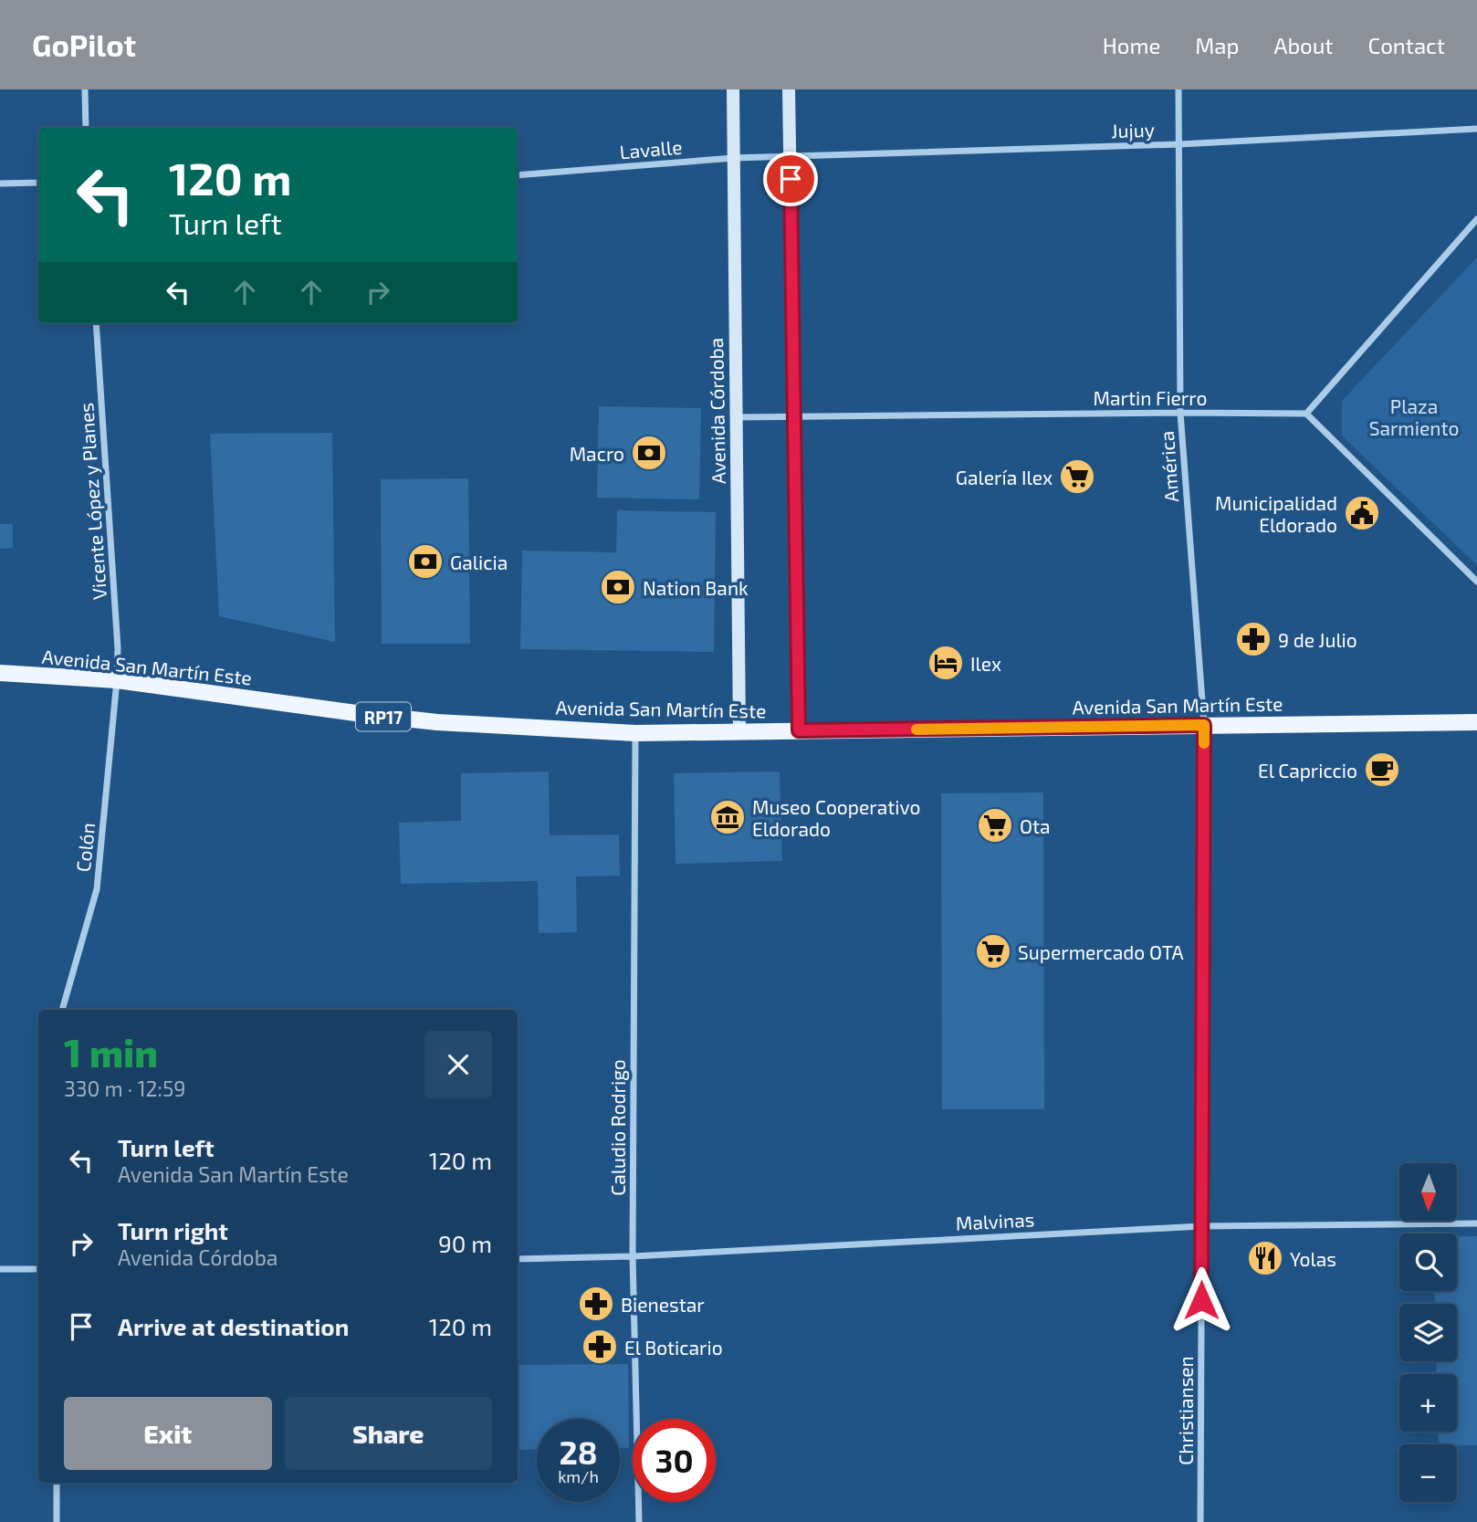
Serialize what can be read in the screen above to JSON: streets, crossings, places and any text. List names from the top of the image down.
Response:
{
  "streets": {
    "main road": ["Avenida Córdoba", "Avenida San Martín Este", "RP17"],
    "street": [
      "Jujuy",
      "Lavalle",
      "Martin Fierro",
      "América",
      "Vicente López y Planes",
      "Colón",
      "Caludio Rodrigo",
      "Malvinas",
      "Christiansen"
    ]
  },
  "crossings": [
    ["Jujuy", "Lavalle"],
    ["Jujuy", "América"],
    ["Lavalle", "Avenida Córdoba"],
    ["Martin Fierro", "Avenida Córdoba"],
    ["Martin Fierro", "América"],
    ["Avenida Córdoba", "Avenida San Martín Este"],
    ["América", "Avenida San Martín Este"],
    ["América", "Christiansen"],
    ["Vicente López y Planes", "Avenida San Martín Este"],
    ["Vicente López y Planes", "Colón"],
    ["Avenida San Martín Este", "Colón"],
    ["Avenida San Martín Este", "Caludio Rodrigo"],
    ["Avenida San Martín Este", "Christiansen"],
    ["Caludio Rodrigo", "Malvinas"],
    ["Malvinas", "Christiansen"]
  ],
  "parks": ["Plaza Sarmiento"],
  "places": {
    "bank": ["Macro", "Galicia", "Nation Bank"],
    "supermarket": ["Galería Ilex", "Ota", "Supermercado OTA"],
    "public building": ["Municipalidad Eldorado"],
    "pharmacy": ["9 de Julio", "Bienestar", "El Boticario"],
    "hotel": ["Ilex"],
    "cafe": ["El Capriccio"],
    "museum": ["Museo Cooperativo Eldorado"],
    "restaurant": ["Yolas"]
  },
  "north": "bottom",
  "page": {
    "header": "GoPilot",
    "nav": [
      "Home",
      "Map",
      "About",
      "Contact"
    ],
    "turn": ["120 m", "Turn left"],
    "heading": ["1 min", "330 m · 12:59"],
    "list": [
      {
        "name": "Turn left",
        "note": "Avenida San Martín Este",
        "value": "120 m"
      },
      {
        "name": "Turn right",
        "note": "Avenida Córdoba",
        "value": "90 m"
      },
      {
        "name": "Arrive at destination",
        "value": "120 m"
      }
    ],
    "map_buttons": ["+", "−"],
    "buttons": ["Exit", "Share"],
    "speed": "28 km/h",
    "limit": "30"
  }
}
